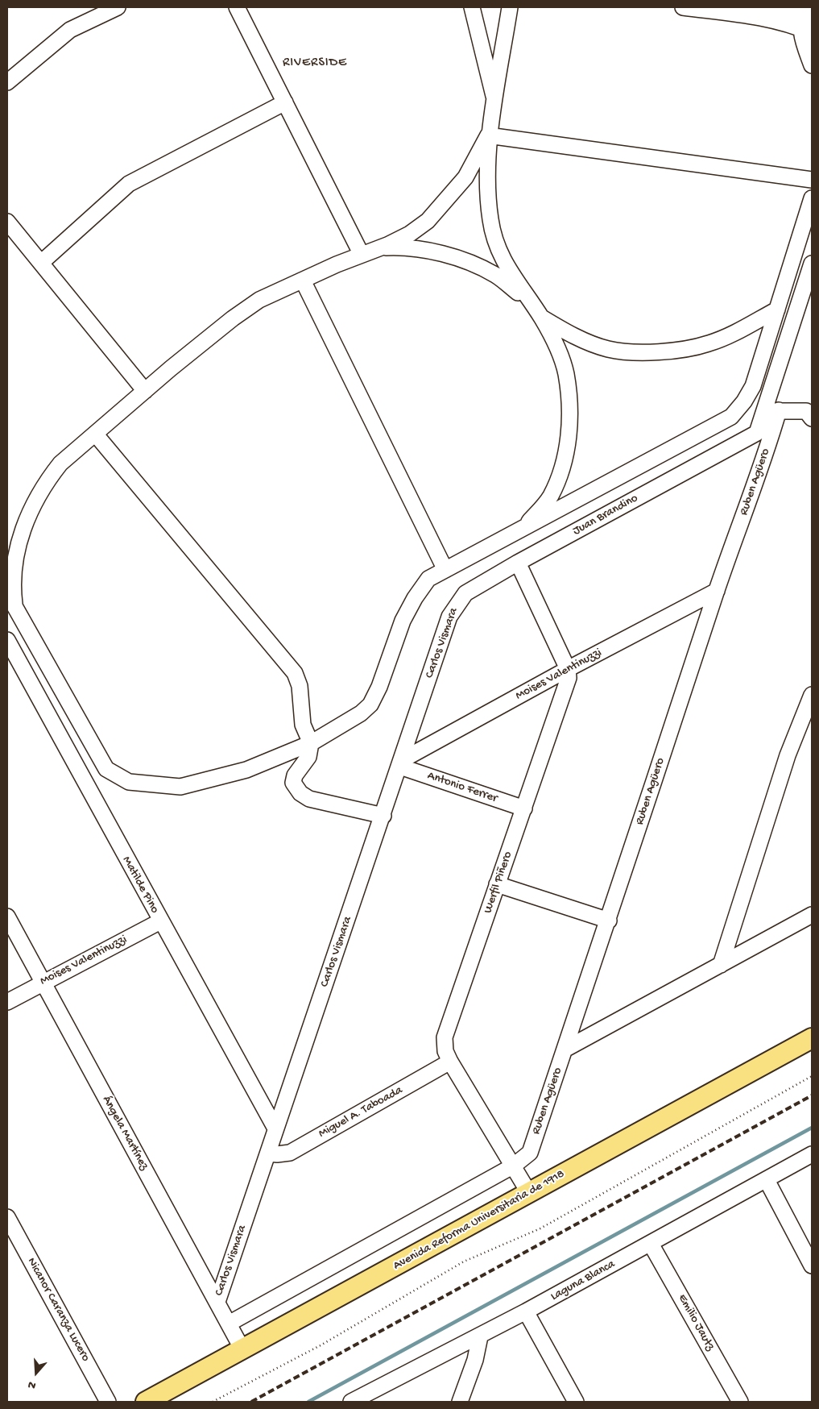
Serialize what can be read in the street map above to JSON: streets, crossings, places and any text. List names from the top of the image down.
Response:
{
  "streets": {
    "main road": ["Avenida Reforma Universitaria de 1918"],
    "street": [
      "Ruben Agüero",
      "Juan Brandino",
      "Carlos Vismara",
      "Moises Valentinuzzi",
      "Antonio Ferrer",
      "Werfil Piñero",
      "Matilde Pino",
      "Miguel A. Taboada",
      "Ángela Martínez",
      "Laguna Blanca",
      "Nicanor Caranza Lucero",
      "Emilio Jautz"
    ]
  },
  "crossings": [
    ["Ruben Agüero", "Juan Brandino"],
    ["Ruben Agüero", "Moises Valentinuzzi"],
    ["Ruben Agüero", "Werfil Piñero"],
    ["Juan Brandino", "Carlos Vismara"],
    ["Carlos Vismara", "Moises Valentinuzzi"],
    ["Carlos Vismara", "Antonio Ferrer"],
    ["Carlos Vismara", "Matilde Pino"],
    ["Carlos Vismara", "Miguel A. Taboada"],
    ["Carlos Vismara", "Ángela Martínez"],
    ["Moises Valentinuzzi", "Antonio Ferrer"],
    ["Moises Valentinuzzi", "Werfil Piñero"],
    ["Moises Valentinuzzi", "Matilde Pino"],
    ["Moises Valentinuzzi", "Ángela Martínez"],
    ["Antonio Ferrer", "Werfil Piñero"],
    ["Werfil Piñero", "Miguel A. Taboada"],
    ["Werfil Piñero", "Avenida Reforma Universitaria de 1918"],
    ["Ángela Martínez", "Avenida Reforma Universitaria de 1918"],
    ["Laguna Blanca", "Emilio Jautz"]
  ],
  "districts": ["RIVERSIDE"],
  "north": "bottom"
}
